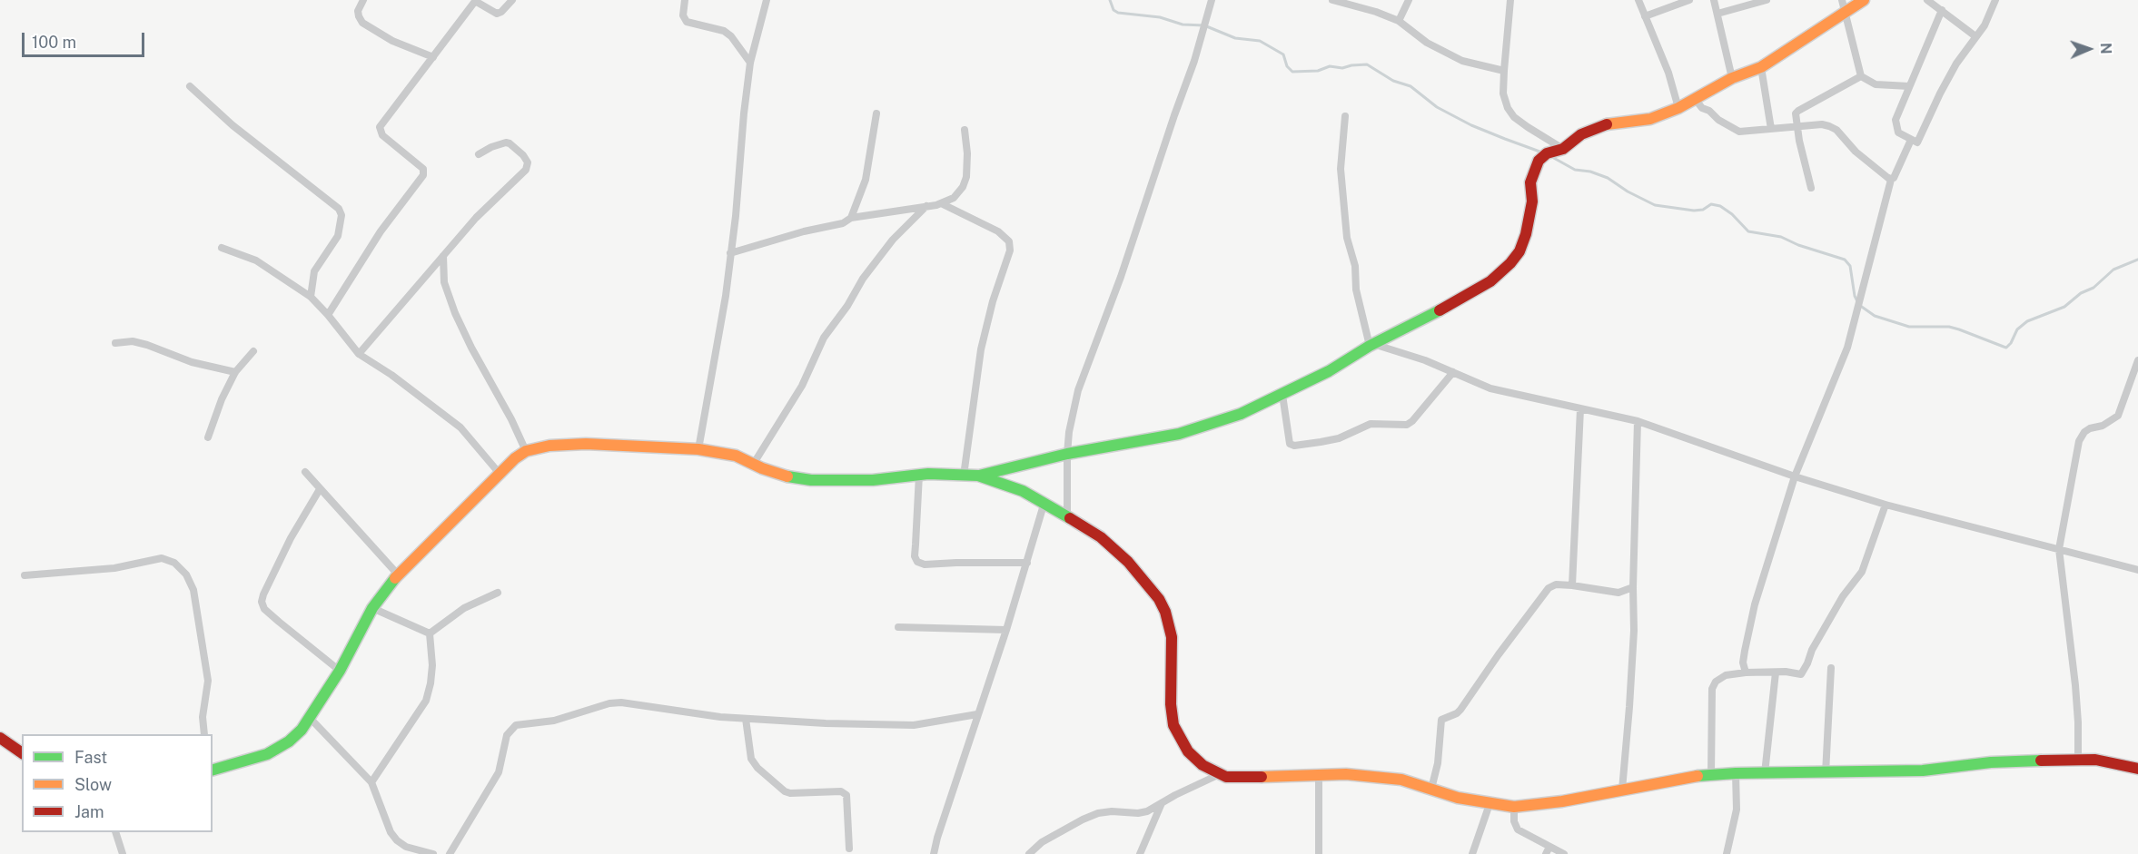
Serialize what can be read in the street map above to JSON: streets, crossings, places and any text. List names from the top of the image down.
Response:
{
  "legend": ["Fast", "Slow", "Jam"],
  "scale_bar": "100 m",
  "north": "right"
}
